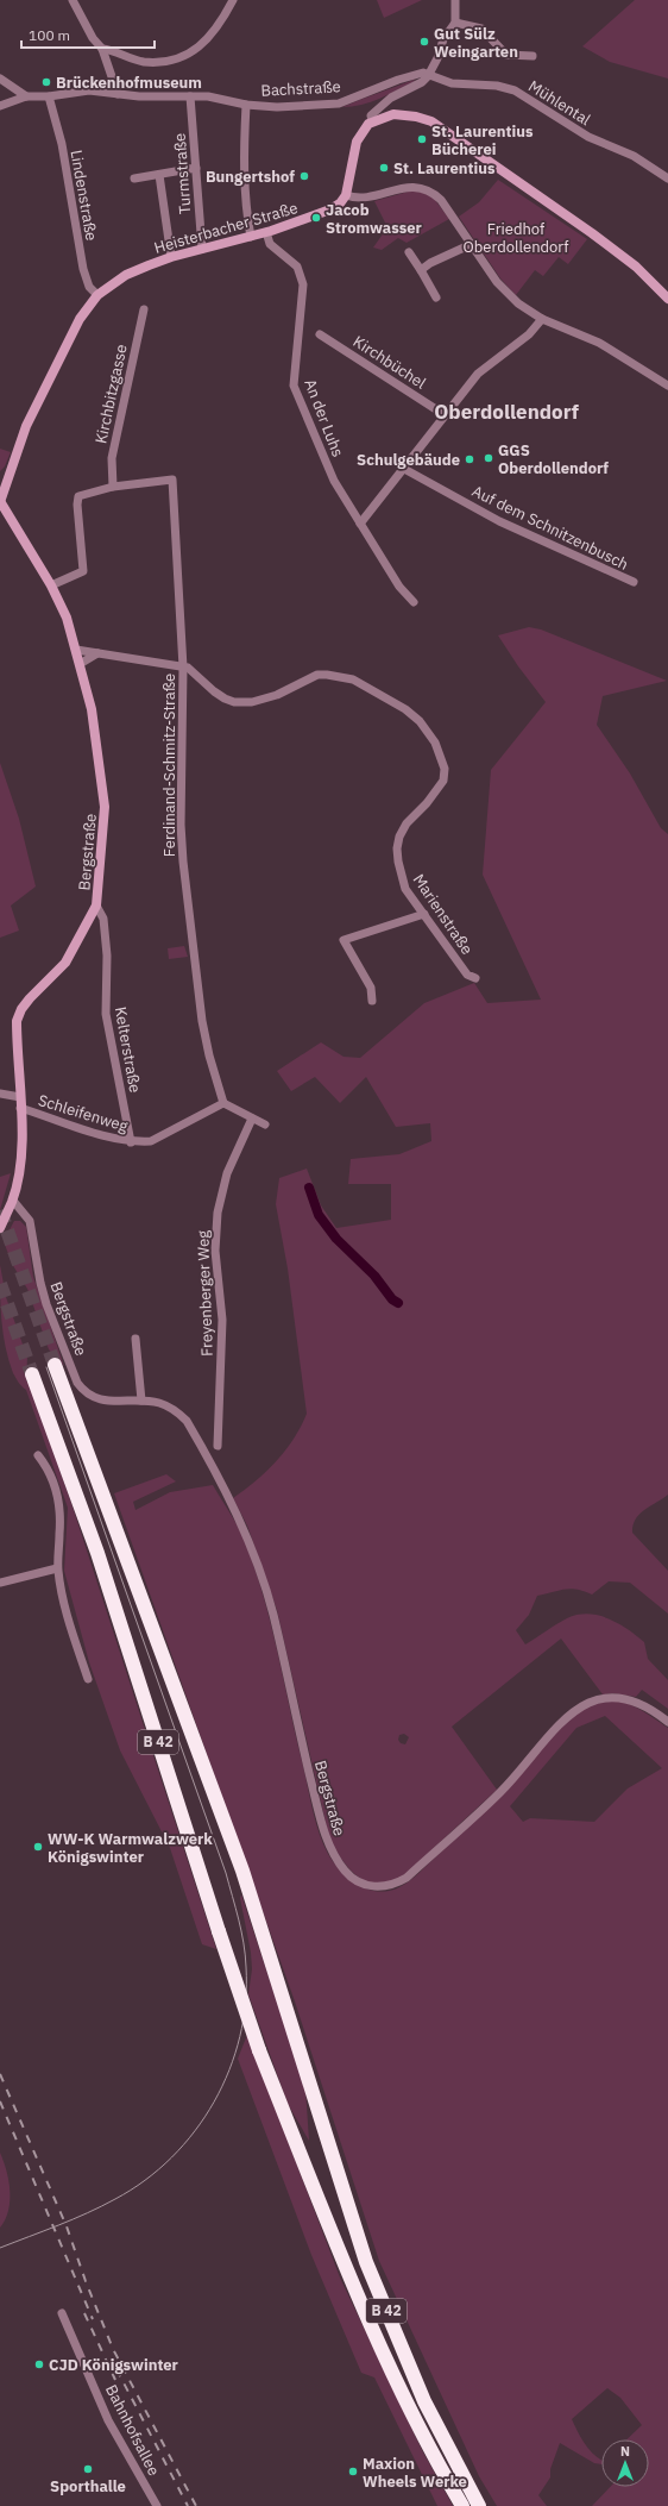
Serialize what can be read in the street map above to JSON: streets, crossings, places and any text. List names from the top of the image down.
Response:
{
  "streets": {
    "highway": ["B 42"],
    "main road": ["Heisterbacher Straße", "Bergstraße"],
    "street": [
      "Bachstraße",
      "Mühlental",
      "Turmstraße",
      "Lindenstraße",
      "Kirchbüchel",
      "Kirchbitzgasse",
      "An der Luhs",
      "Auf dem Schnitzenbusch",
      "Ferdinand-Schmitz-Straße",
      "Marienstraße",
      "Kelterstraße",
      "Schleifenweg",
      "Freyenberger Weg",
      "Bahnhofsallee"
    ]
  },
  "crossings": [
    ["Bachstraße", "Mühlental"],
    ["Bachstraße", "Turmstraße"],
    ["Bachstraße", "Lindenstraße"],
    ["Turmstraße", "Heisterbacher Straße"],
    ["Lindenstraße", "Heisterbacher Straße"],
    ["Heisterbacher Straße", "An der Luhs"],
    ["Heisterbacher Straße", "Bergstraße"],
    ["Kirchbitzgasse", "Ferdinand-Schmitz-Straße"],
    ["Ferdinand-Schmitz-Straße", "Marienstraße"],
    ["Ferdinand-Schmitz-Straße", "Schleifenweg"],
    ["Bergstraße", "Marienstraße"],
    ["Bergstraße", "Kelterstraße"],
    ["Bergstraße", "Schleifenweg"],
    ["Kelterstraße", "Schleifenweg"]
  ],
  "districts": ["Oberdollendorf"],
  "parks": ["Friedhof Oberdollendorf"],
  "places": [
    "Gut Sülz Weingarten",
    "Brückenhofmuseum",
    "St. Laurentius Bücherei",
    "St. Laurentius",
    "Bungertshof",
    "Jacob Stromwasser",
    "GGS Oberdollendorf",
    "Schulgebäude",
    "WW-K Warmwalzwerk Königswinter",
    "CJD Königswinter",
    "Sporthalle",
    "Maxion Wheels Werke"
  ],
  "scale_bar": "100 m",
  "north": "top"
}
